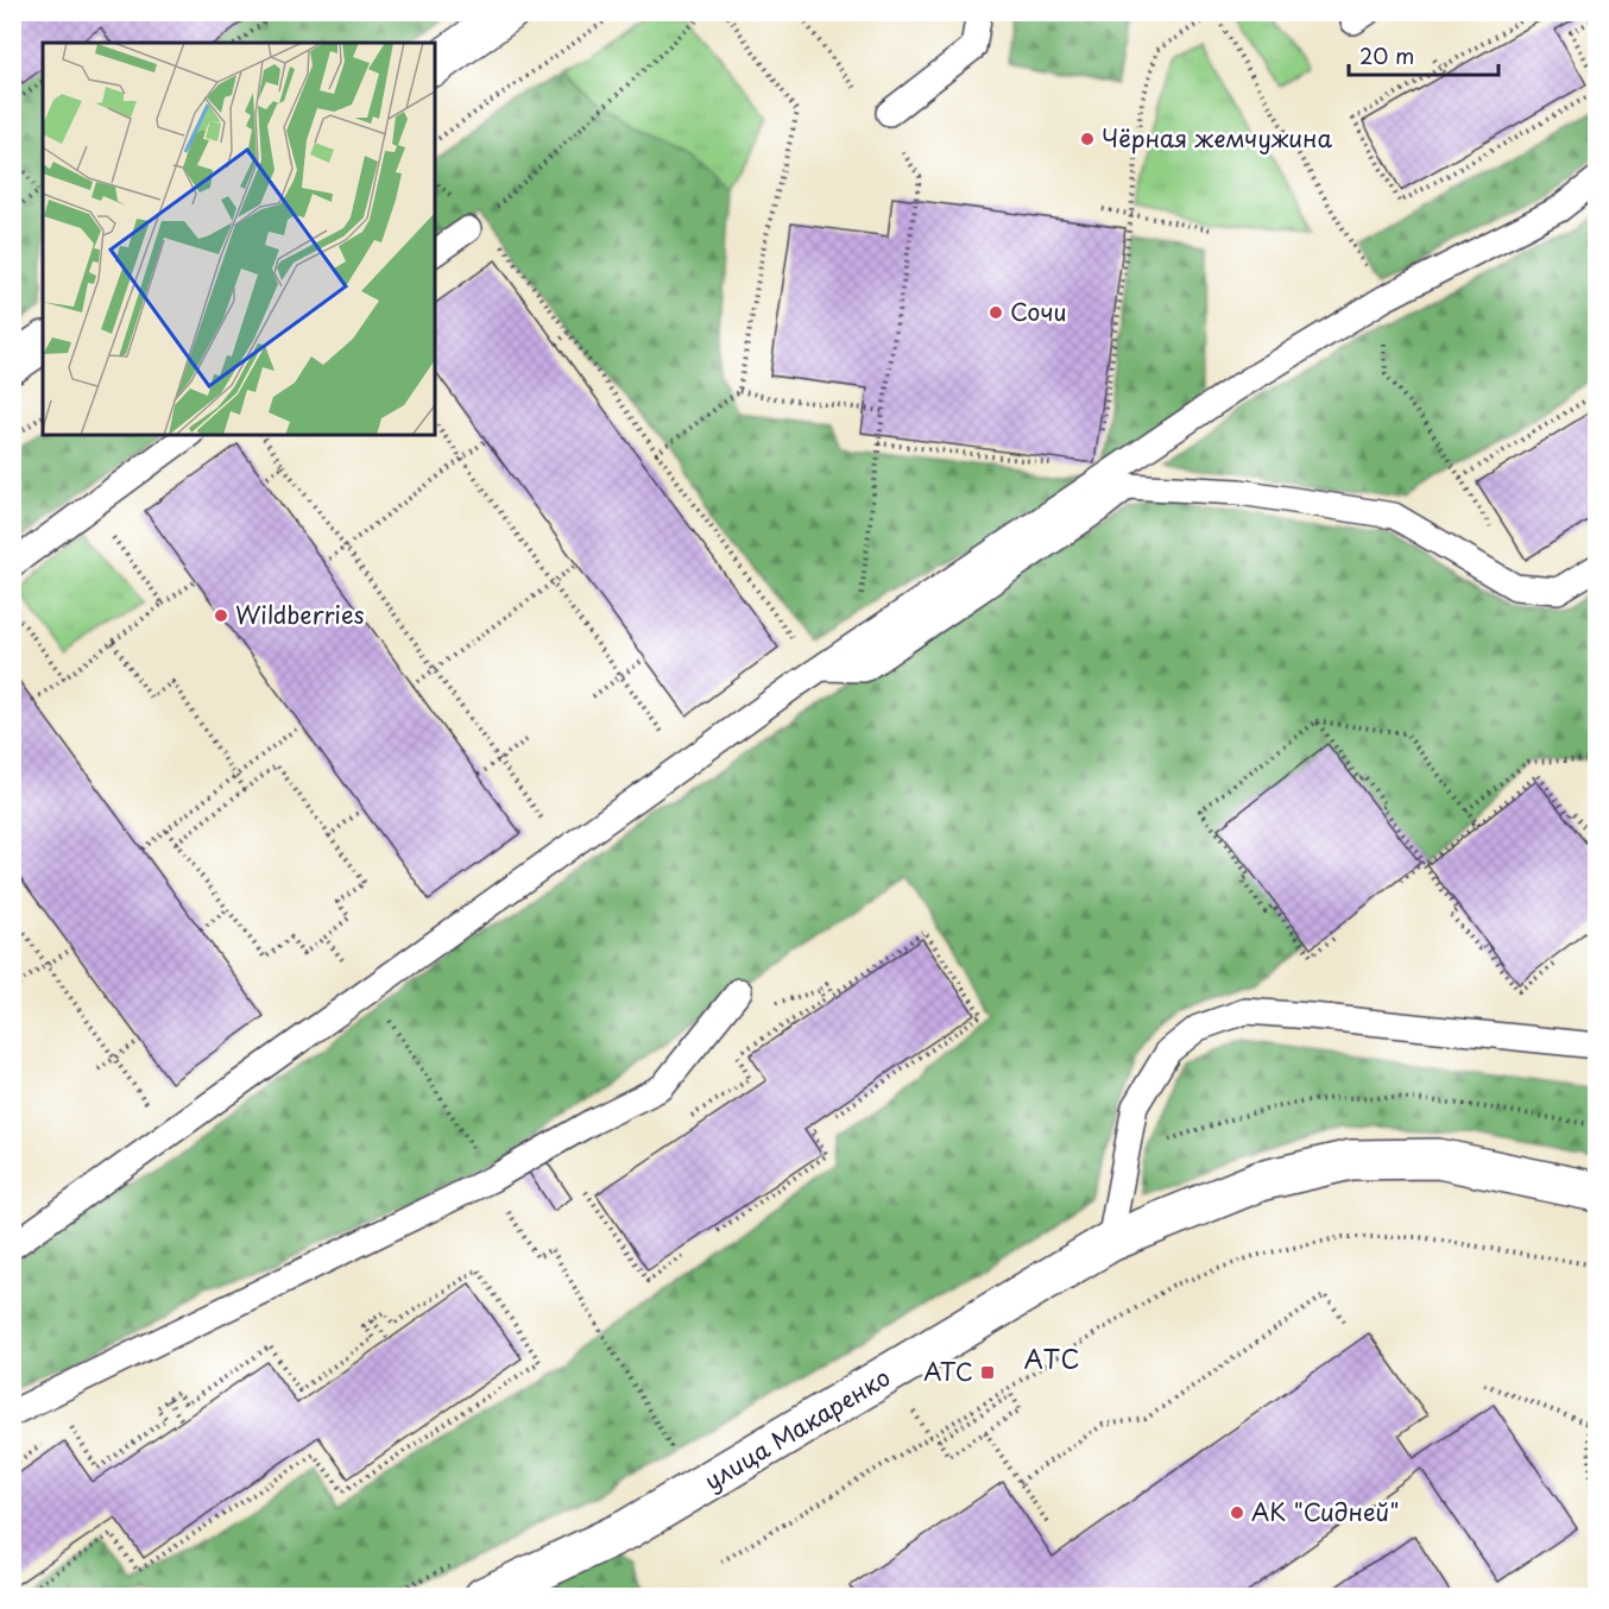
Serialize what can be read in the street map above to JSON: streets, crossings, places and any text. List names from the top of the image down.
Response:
{
  "streets": {
    "street": ["улица Макаренко"]
  },
  "districts": ["АТС"],
  "places": {
    "other": [
      "Чёрная жемчужина",
      "Сочи",
      "Wildberries",
      "АК \"Сидней\""
    ],
    "transit": ["АТС"]
  },
  "scale_bar": "20 m"
}
